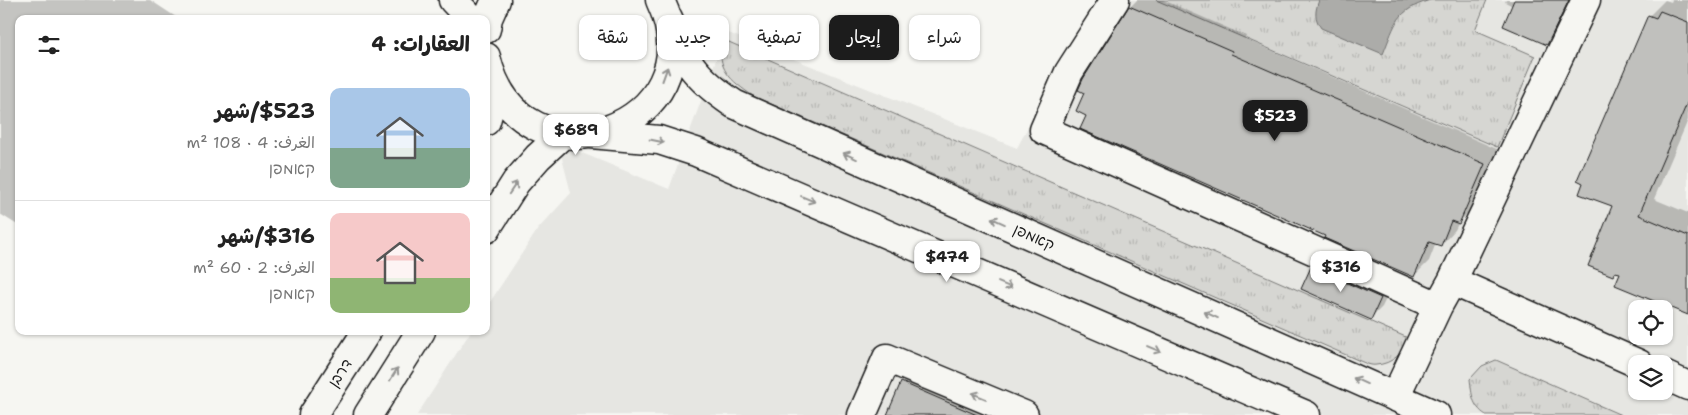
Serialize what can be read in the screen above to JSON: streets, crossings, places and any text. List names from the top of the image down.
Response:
{
  "streets": {
    "street": ["קאמפן", "דרבן"]
  },
  "page": {
    "chip": [
      "شراء",
      "إيجار",
      "تصفية",
      "جديد",
      "شقة"
    ],
    "heading": "العقارات: 4",
    "list": [
      {
        "name": "$523/شهر",
        "note": "الغرف: 4 · 108 m² · קאמפן"
      },
      {
        "name": "$316/شهر",
        "note": "الغرف: 2 · 60 m² · קאמפן"
      }
    ],
    "price": [
      "$523",
      "$689",
      "$474",
      "$316"
    ]
  }
}
